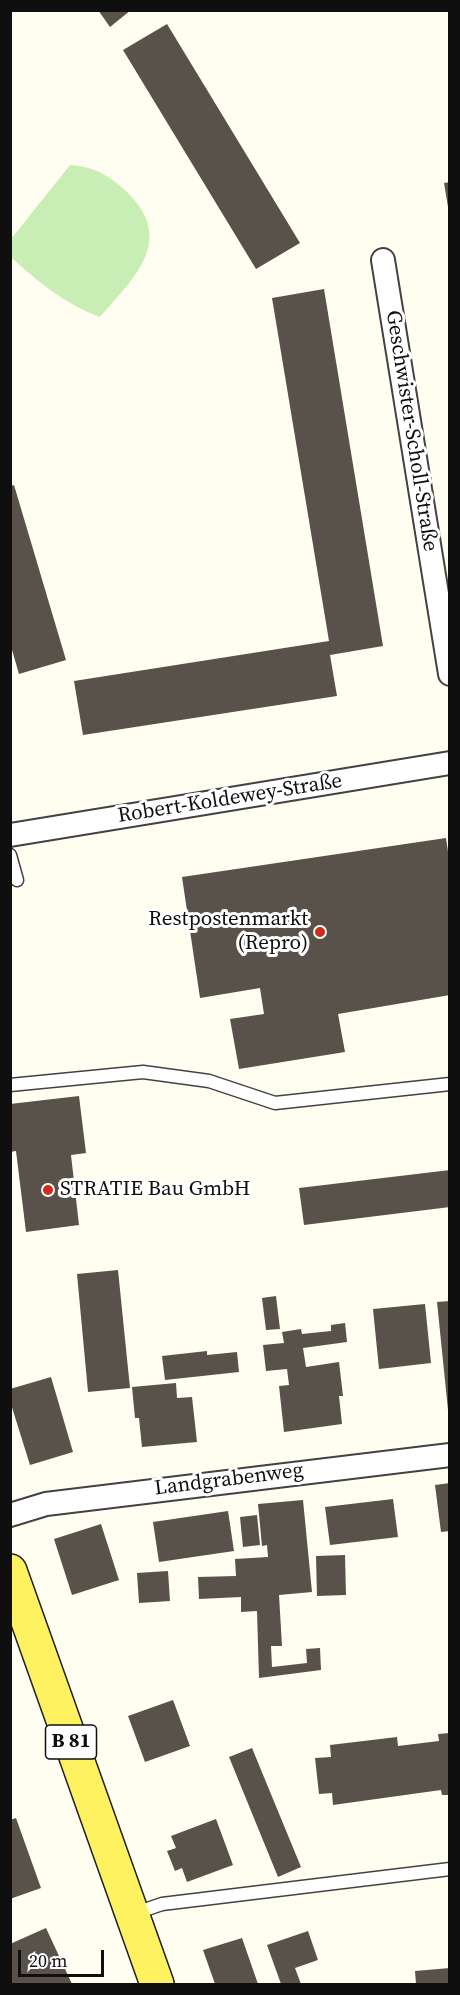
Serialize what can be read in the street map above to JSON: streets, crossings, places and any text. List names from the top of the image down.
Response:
{
  "streets": {
    "main road": ["B 81"],
    "street": ["Geschwister-Scholl-Straße", "Robert-Koldewey-Straße", "Landgrabenweg"]
  },
  "places": ["Restpostenmarkt (Repro)", "STRATIE Bau GmbH"],
  "scale_bar": "20 m"
}
